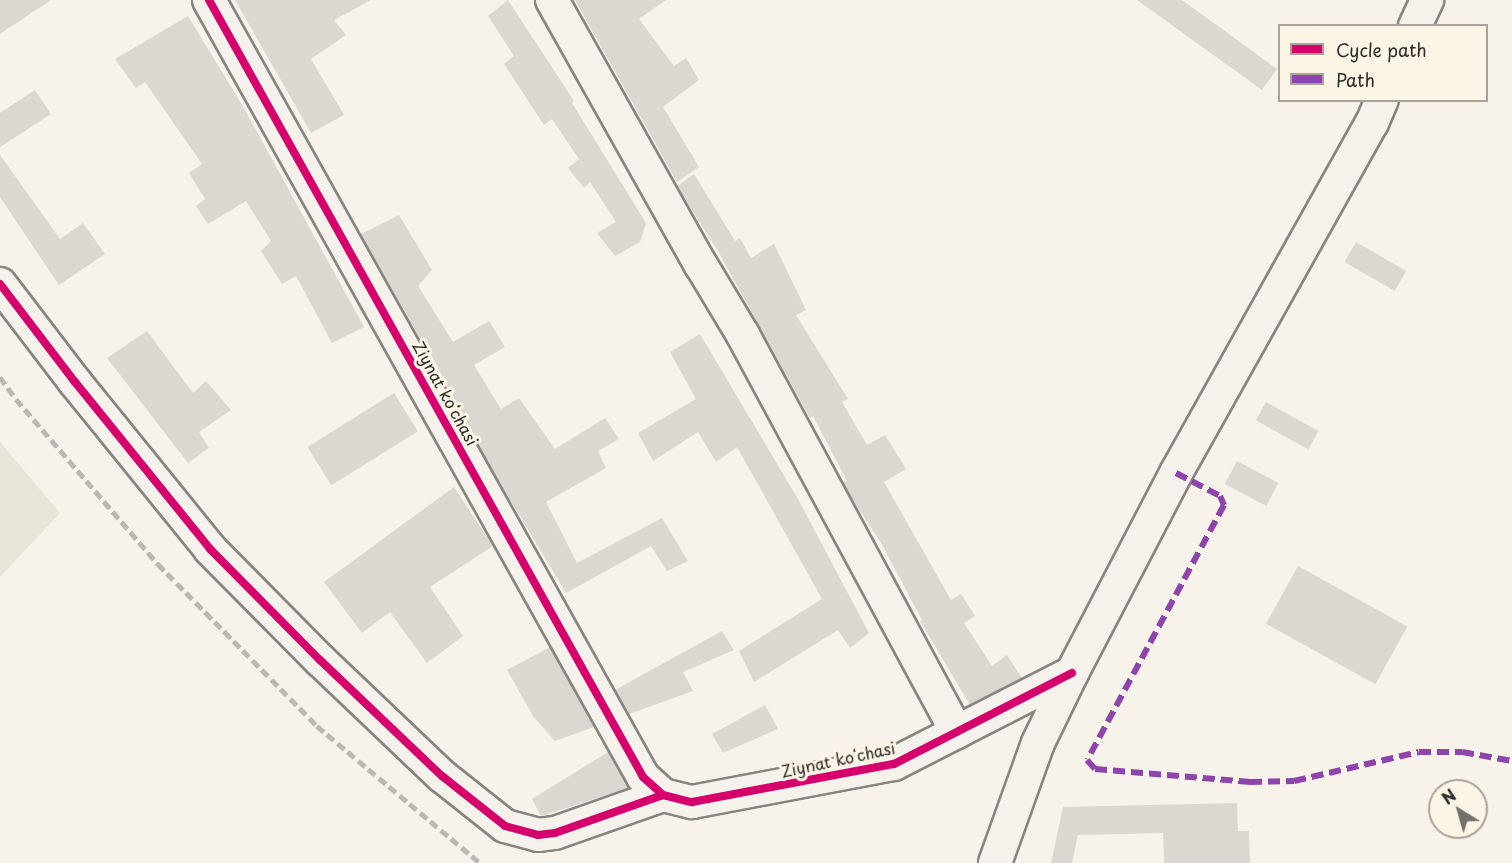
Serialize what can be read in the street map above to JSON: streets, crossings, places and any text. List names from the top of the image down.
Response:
{
  "streets": {
    "street": ["Ziynat koʻchasi"]
  },
  "legend": ["Cycle path", "Path"],
  "north": "top left"
}
